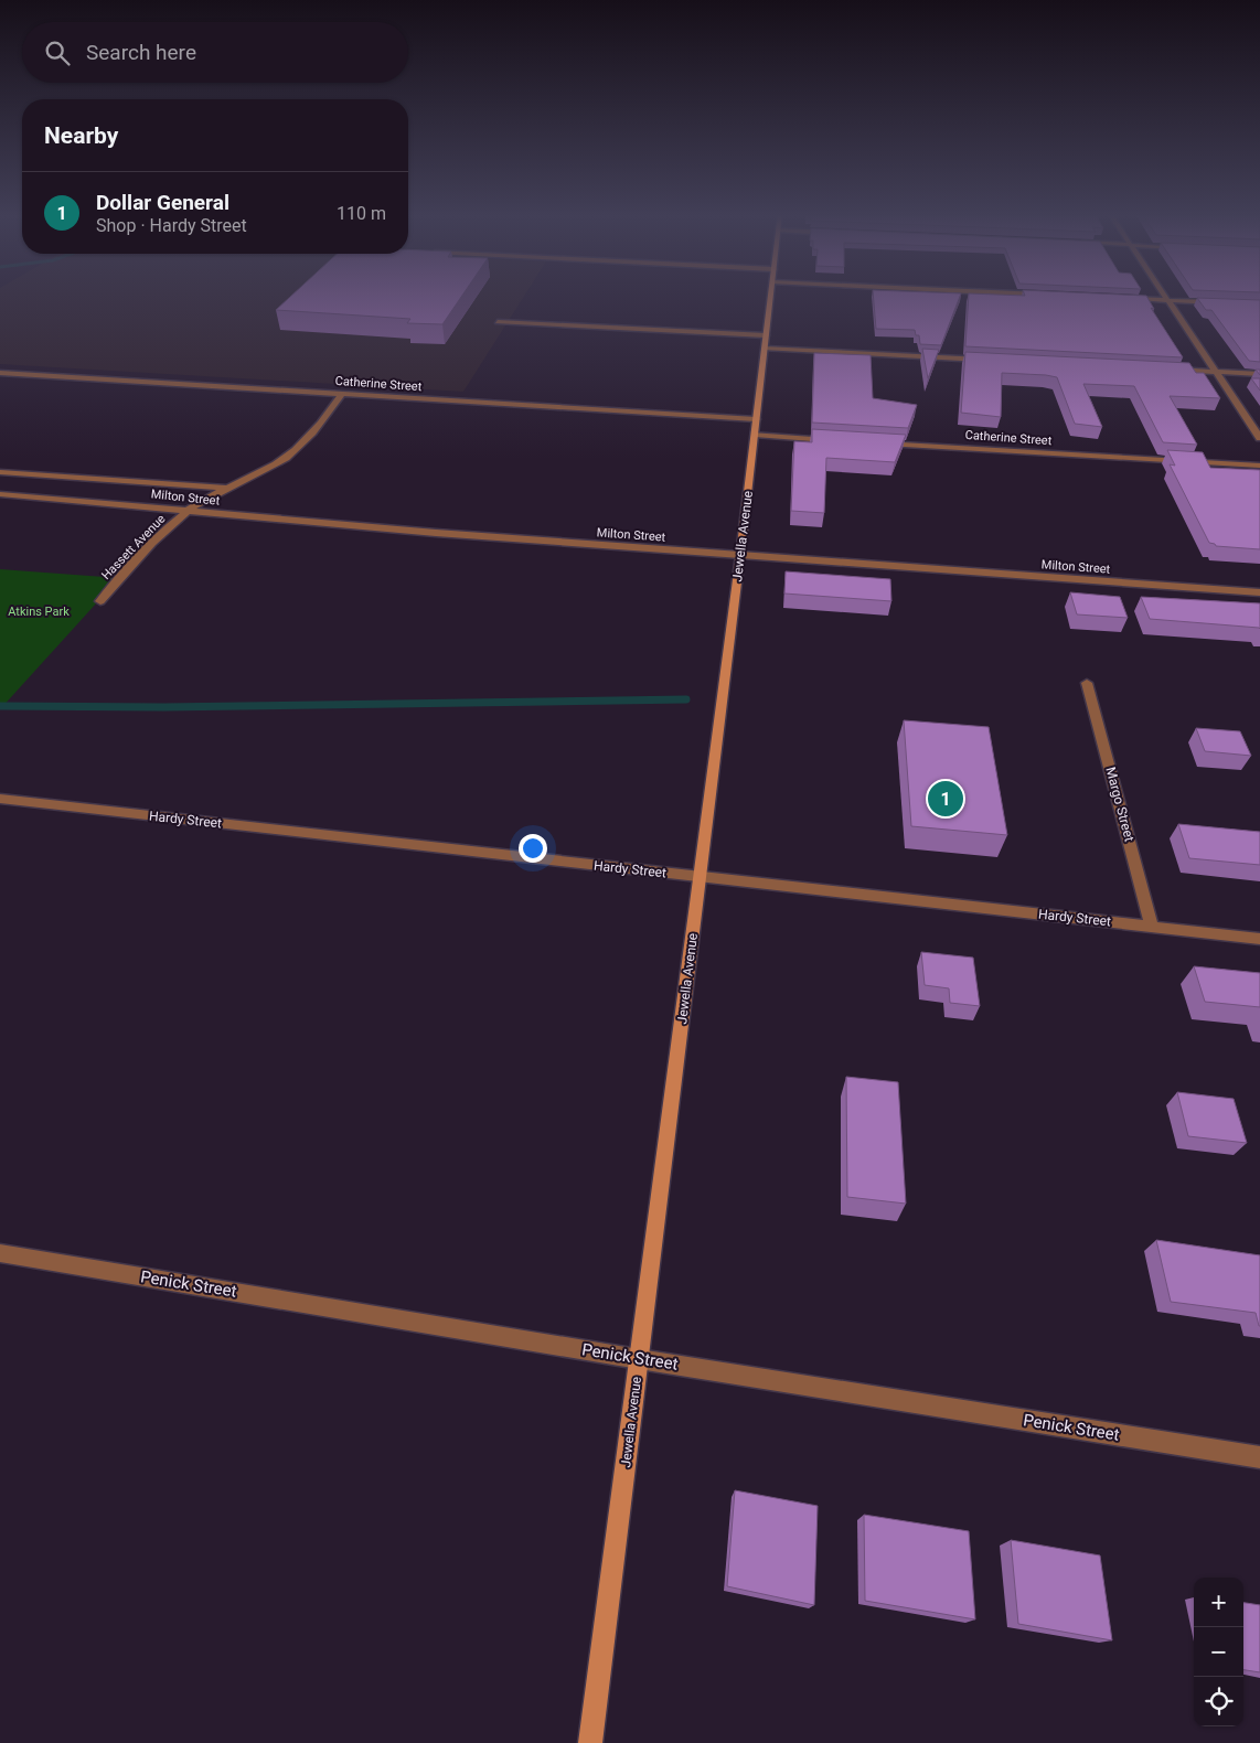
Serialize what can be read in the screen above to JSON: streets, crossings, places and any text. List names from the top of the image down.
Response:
{
  "streets": {
    "main road": ["Jewella Avenue"],
    "street": [
      "Catherine Street",
      "Milton Street",
      "Hassett Avenue",
      "Margo Street",
      "Hardy Street",
      "Penick Street"
    ]
  },
  "crossings": [
    ["Catherine Street", "Jewella Avenue"],
    ["Catherine Street", "Hassett Avenue"],
    ["Milton Street", "Jewella Avenue"],
    ["Milton Street", "Hassett Avenue"],
    ["Jewella Avenue", "Hardy Street"],
    ["Jewella Avenue", "Penick Street"],
    ["Margo Street", "Hardy Street"]
  ],
  "parks": ["Atkins Park"],
  "page": {
    "search": "Search here",
    "heading": "Nearby",
    "list": [
      {
        "mark": "1",
        "name": "Dollar General",
        "note": "Shop · Hardy Street",
        "value": "110 m"
      }
    ],
    "pins": "1",
    "map_buttons": ["+", "−"]
  }
}
